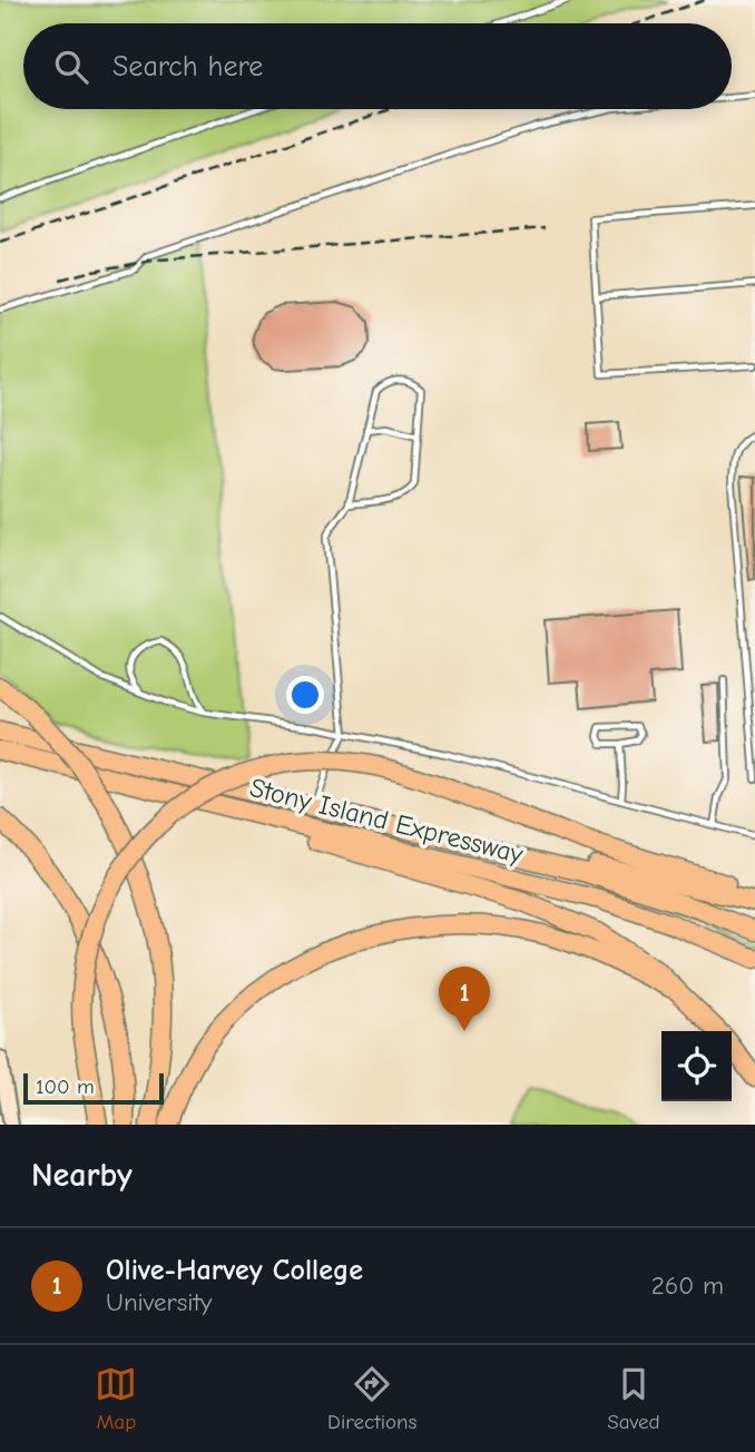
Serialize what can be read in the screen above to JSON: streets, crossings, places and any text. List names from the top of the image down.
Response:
{
  "streets": {
    "highway": ["Stony Island Expressway"]
  },
  "scale_bar": "100 m",
  "page": {
    "search": "Search here",
    "pins": "1",
    "scale": "100 m",
    "heading": "Nearby",
    "list": [
      {
        "mark": "1",
        "name": "Olive-Harvey College",
        "note": "University",
        "value": "260 m"
      }
    ],
    "nav": ["Map", "Directions", "Saved"]
  }
}
